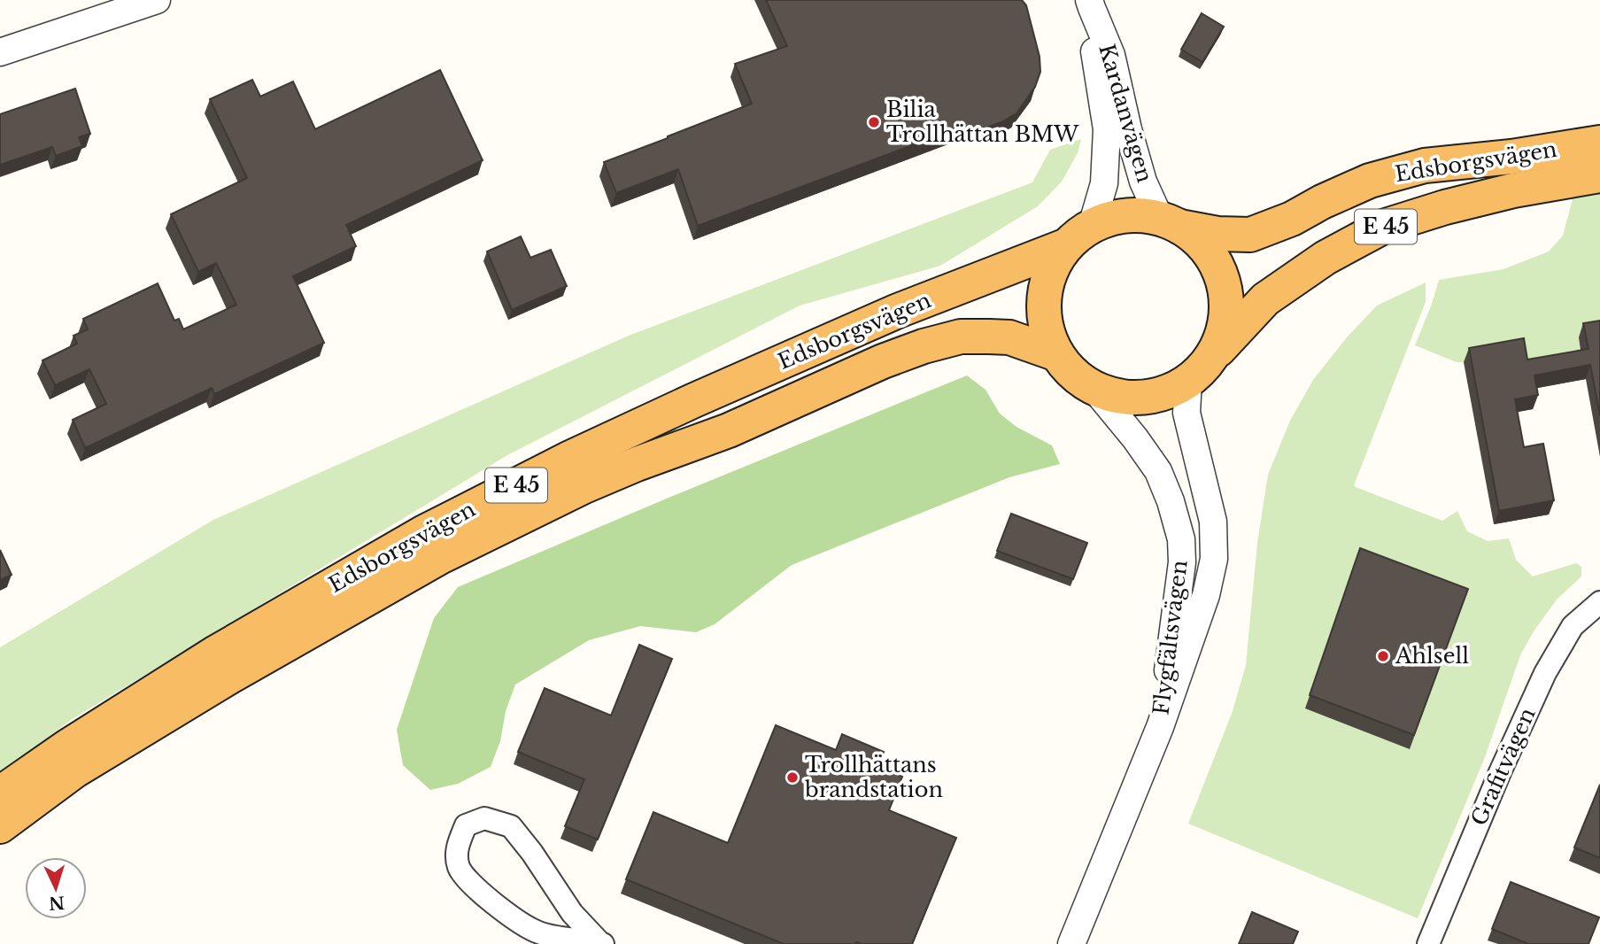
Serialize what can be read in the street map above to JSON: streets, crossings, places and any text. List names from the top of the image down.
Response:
{
  "streets": {
    "highway": ["Edsborgsvägen", "E 45"],
    "street": ["Kardanvägen", "Flygfältsvägen", "Grafitvägen"]
  },
  "crossings": [
    ["Kardanvägen", "Edsborgsvägen"],
    ["Kardanvägen", "E 45"],
    ["Kardanvägen", "Flygfältsvägen"],
    ["Edsborgsvägen", "E 45"],
    ["Edsborgsvägen", "Flygfältsvägen"],
    ["E 45", "Flygfältsvägen"]
  ],
  "places": ["Bilia Trollhättan BMW", "Ahlsell", "Trollhättans brandstation"],
  "north": "bottom"
}
